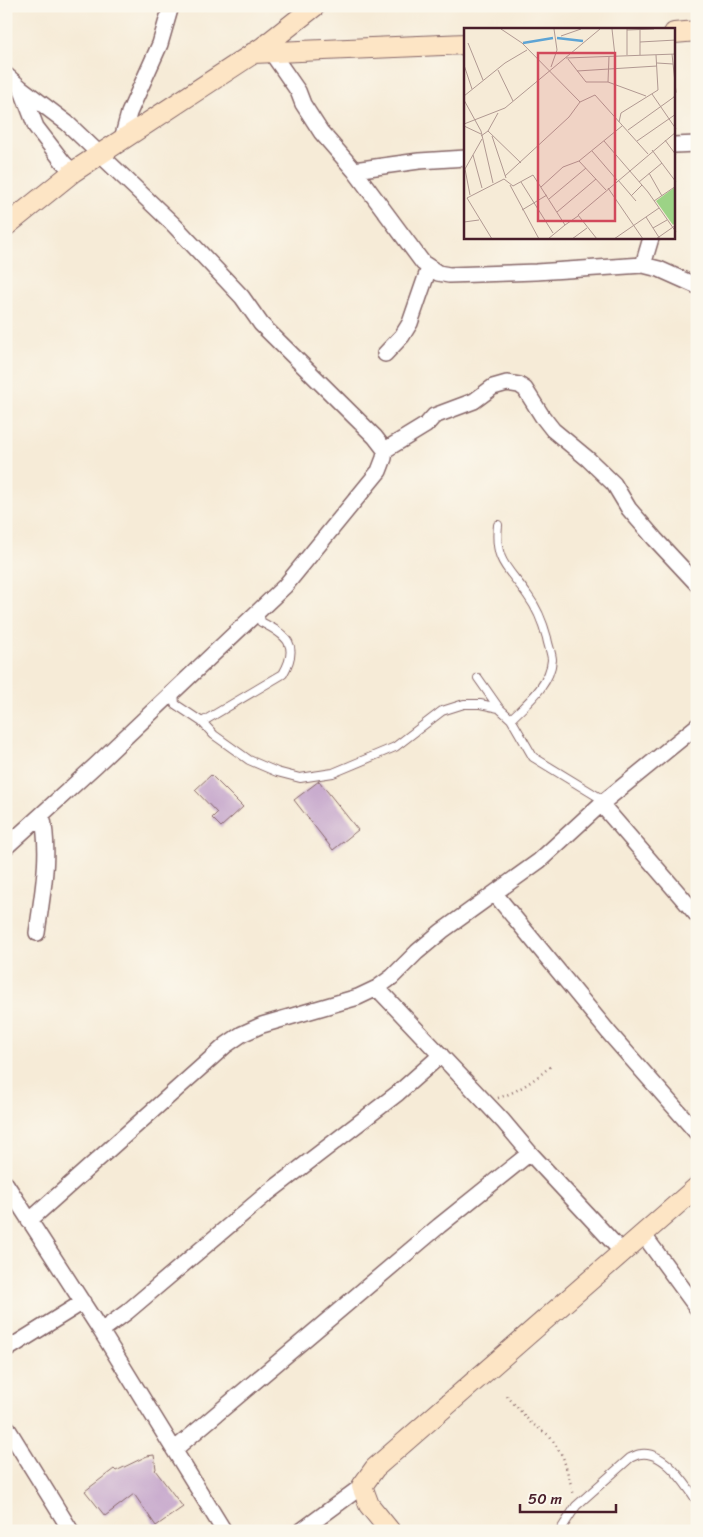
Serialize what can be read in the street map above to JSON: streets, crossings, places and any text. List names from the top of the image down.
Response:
{
  "scale_bar": "50 m"
}
